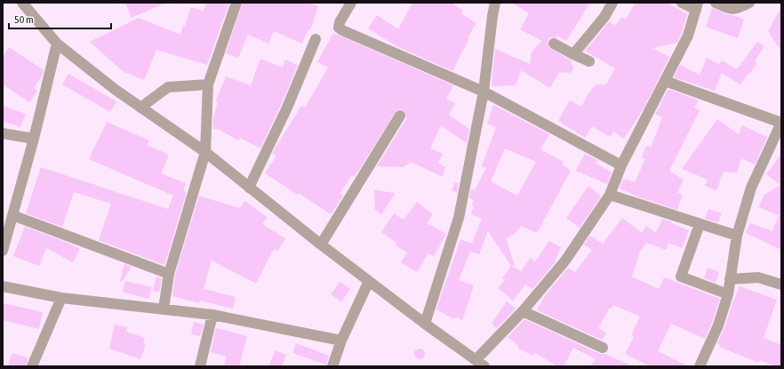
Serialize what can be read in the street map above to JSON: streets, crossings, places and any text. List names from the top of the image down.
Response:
{
  "scale_bar": "50 m"
}
